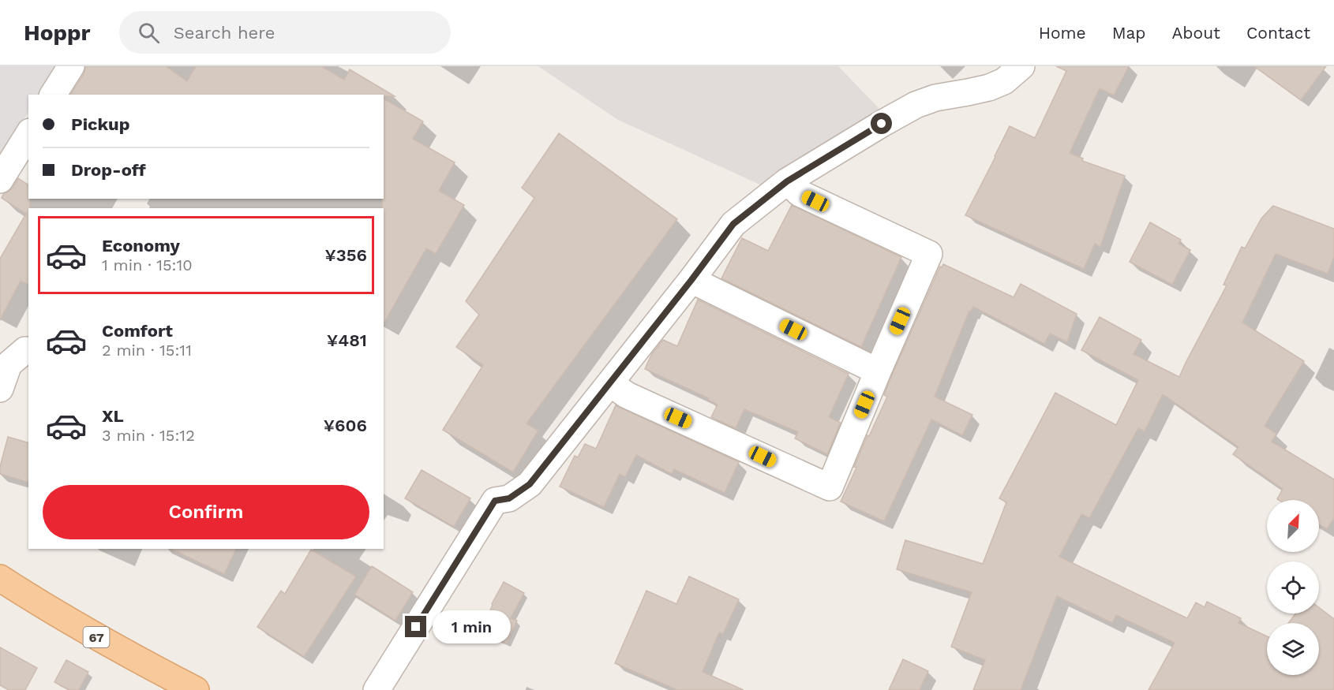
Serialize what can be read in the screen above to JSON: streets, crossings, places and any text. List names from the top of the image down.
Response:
{
  "streets": {
    "main road": ["67"]
  },
  "north": "top right",
  "page": {
    "header": "Hoppr",
    "search": "Search here",
    "nav": [
      "Home",
      "Map",
      "About",
      "Contact"
    ],
    "banner": ["Pickup", "Drop-off"],
    "list": [
      {
        "name": "Economy",
        "note": "1 min · 15:10",
        "value": "¥356"
      },
      {
        "name": "Comfort",
        "note": "2 min · 15:11",
        "value": "¥481"
      },
      {
        "name": "XL",
        "note": "3 min · 15:12",
        "value": "¥606"
      }
    ],
    "buttons": "Confirm",
    "bubble": "1 min"
  }
}
